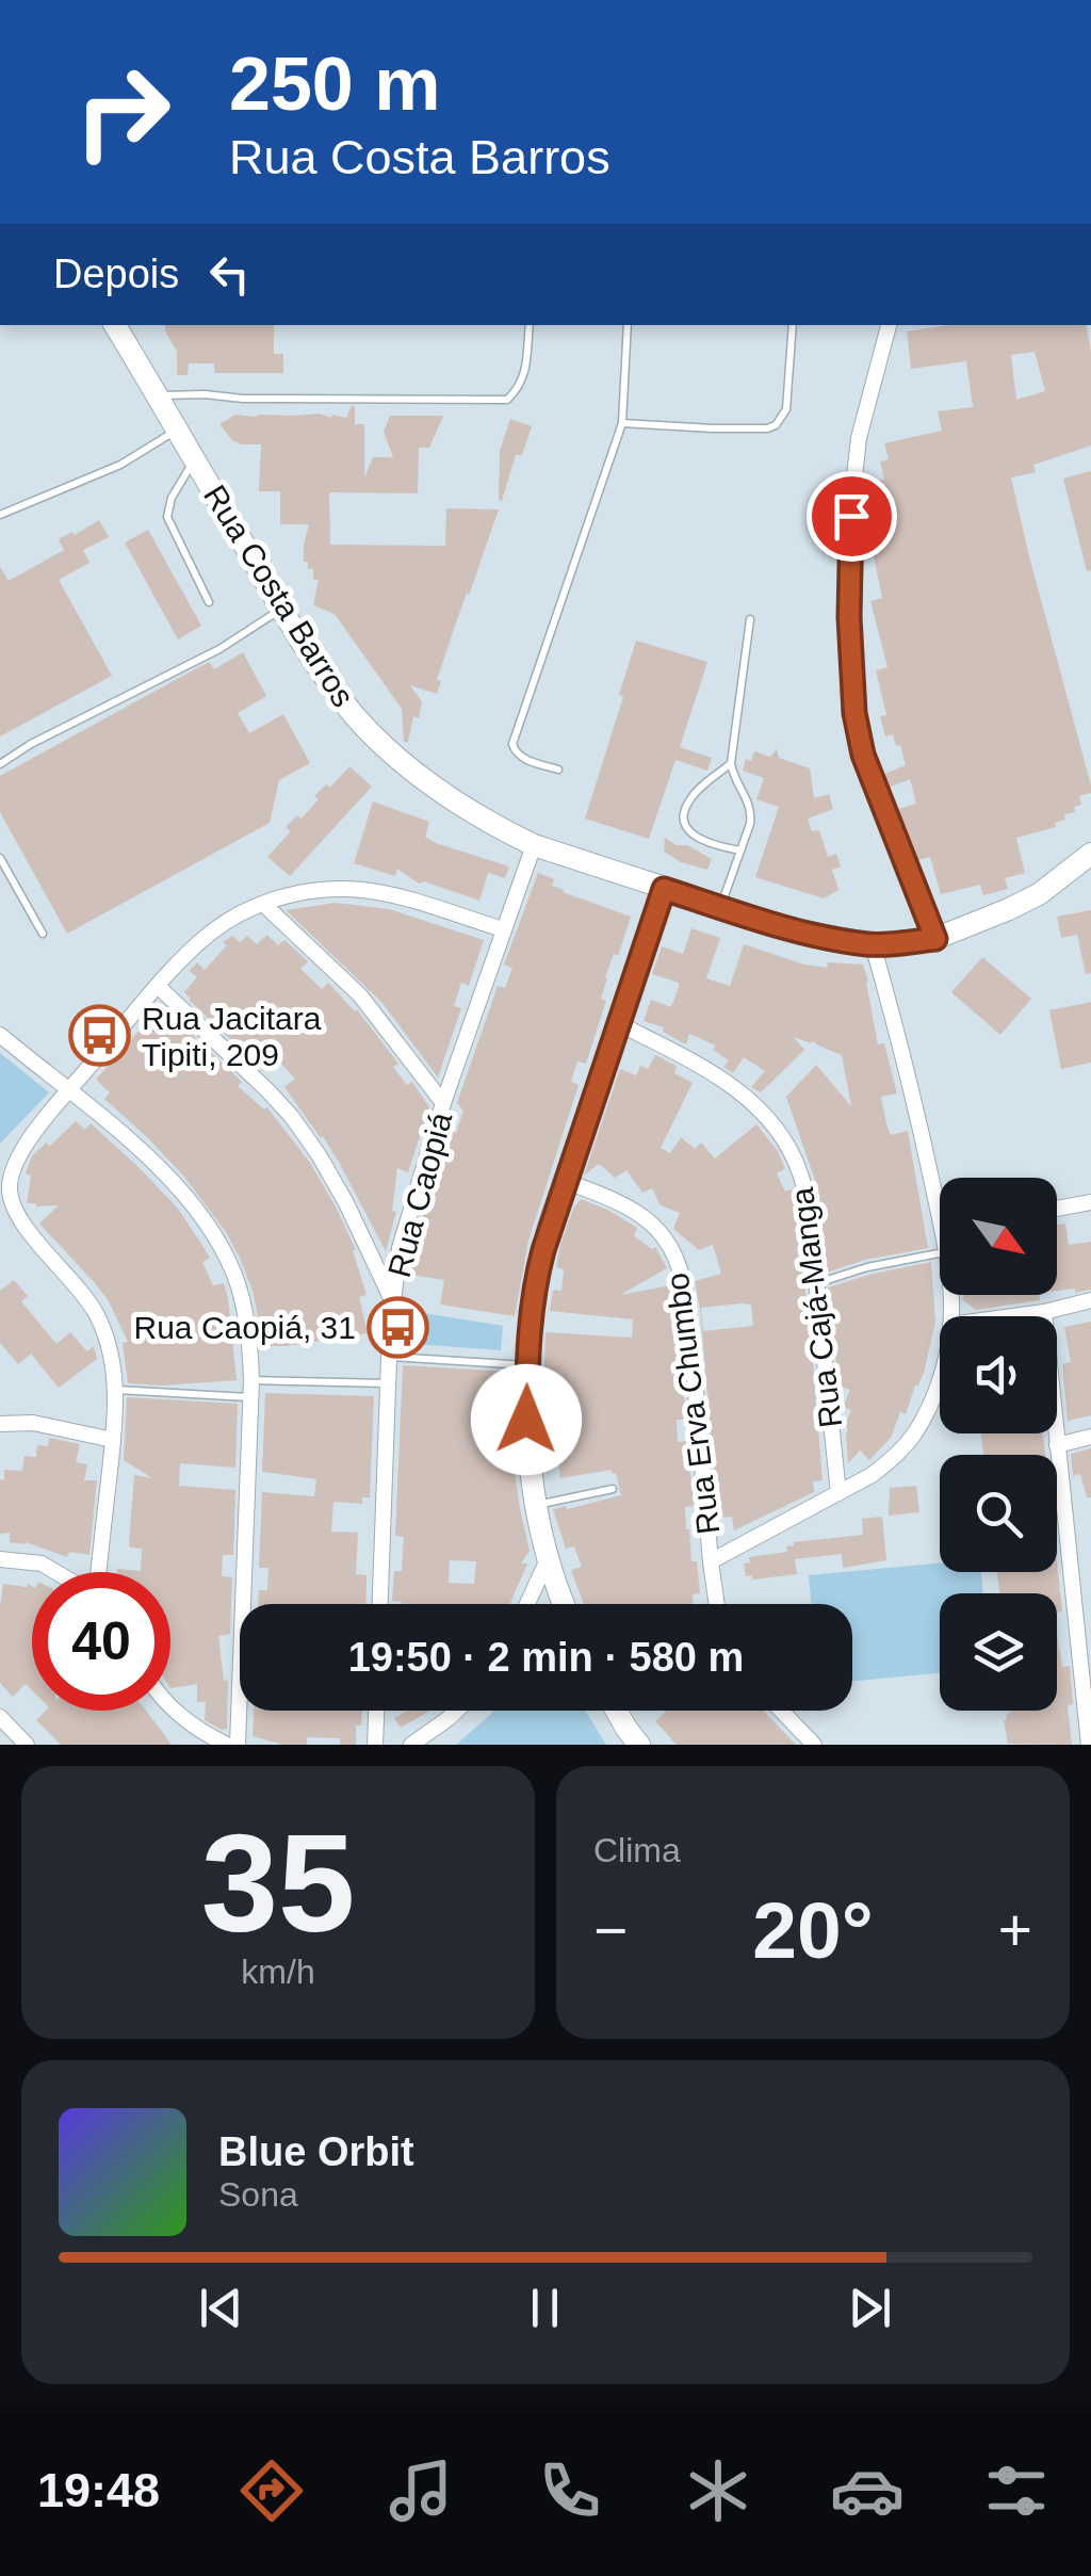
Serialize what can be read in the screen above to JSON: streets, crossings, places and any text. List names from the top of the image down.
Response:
{
  "streets": {
    "main road": ["Rua Costa Barros"],
    "street": ["Rua Caopiá", "Rua Cajá-Manga", "Rua Erva Chumbo"]
  },
  "crossings": [
    ["Rua Costa Barros", "Rua Caopiá"]
  ],
  "places": {
    "bus stop": ["Rua Jacitara Tipiti, 209", "Rua Caopiá, 31"]
  },
  "north": "bottom right",
  "page": {
    "turn": ["250 m", "Rua Costa Barros"],
    "then": "Depois",
    "limit": "40",
    "trip": "19:50 · 2 min · 580 m",
    "tile": [
      ["35", "km/h"],
      "Clima"
    ],
    "heat": ["−", "20°", "+"],
    "song": ["Blue Orbit", "Sona"],
    "tabs": "19:48"
  }
}
